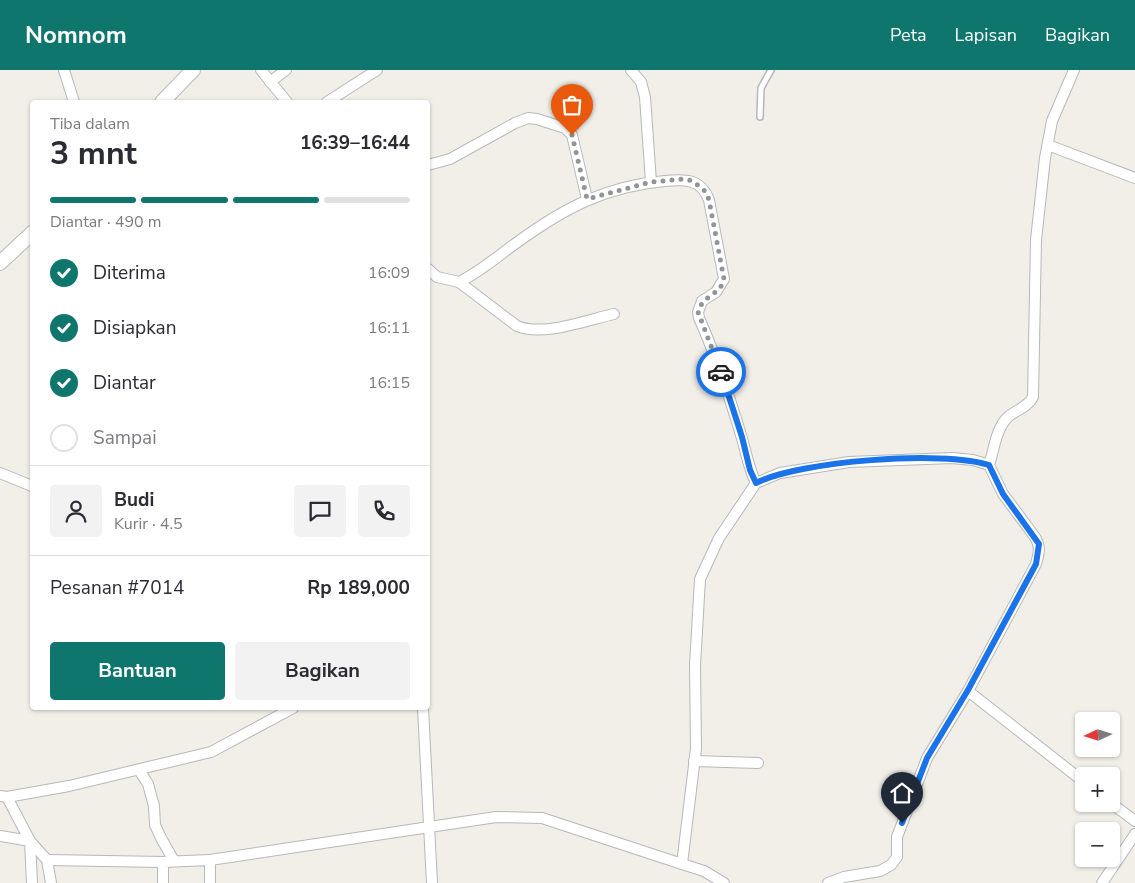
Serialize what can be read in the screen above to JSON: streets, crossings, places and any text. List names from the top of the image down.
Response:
{
  "north": "left",
  "page": {
    "header": "Nomnom",
    "nav": ["Peta", "Lapisan", "Bagikan"],
    "heading": ["3 mnt", "Tiba dalam", "16:39–16:44"],
    "panel": [
      "Budi",
      "Kurir · 4.5",
      "Pesanan #7014",
      "Rp 189,000"
    ],
    "bar": "Diantar · 490 m",
    "list": [
      ["Diterima", "16:09"],
      ["Disiapkan", "16:11"],
      ["Diantar", "16:15"],
      "Sampai"
    ],
    "buttons": ["Bantuan", "Bagikan"],
    "map_buttons": ["+", "−"]
  }
}
